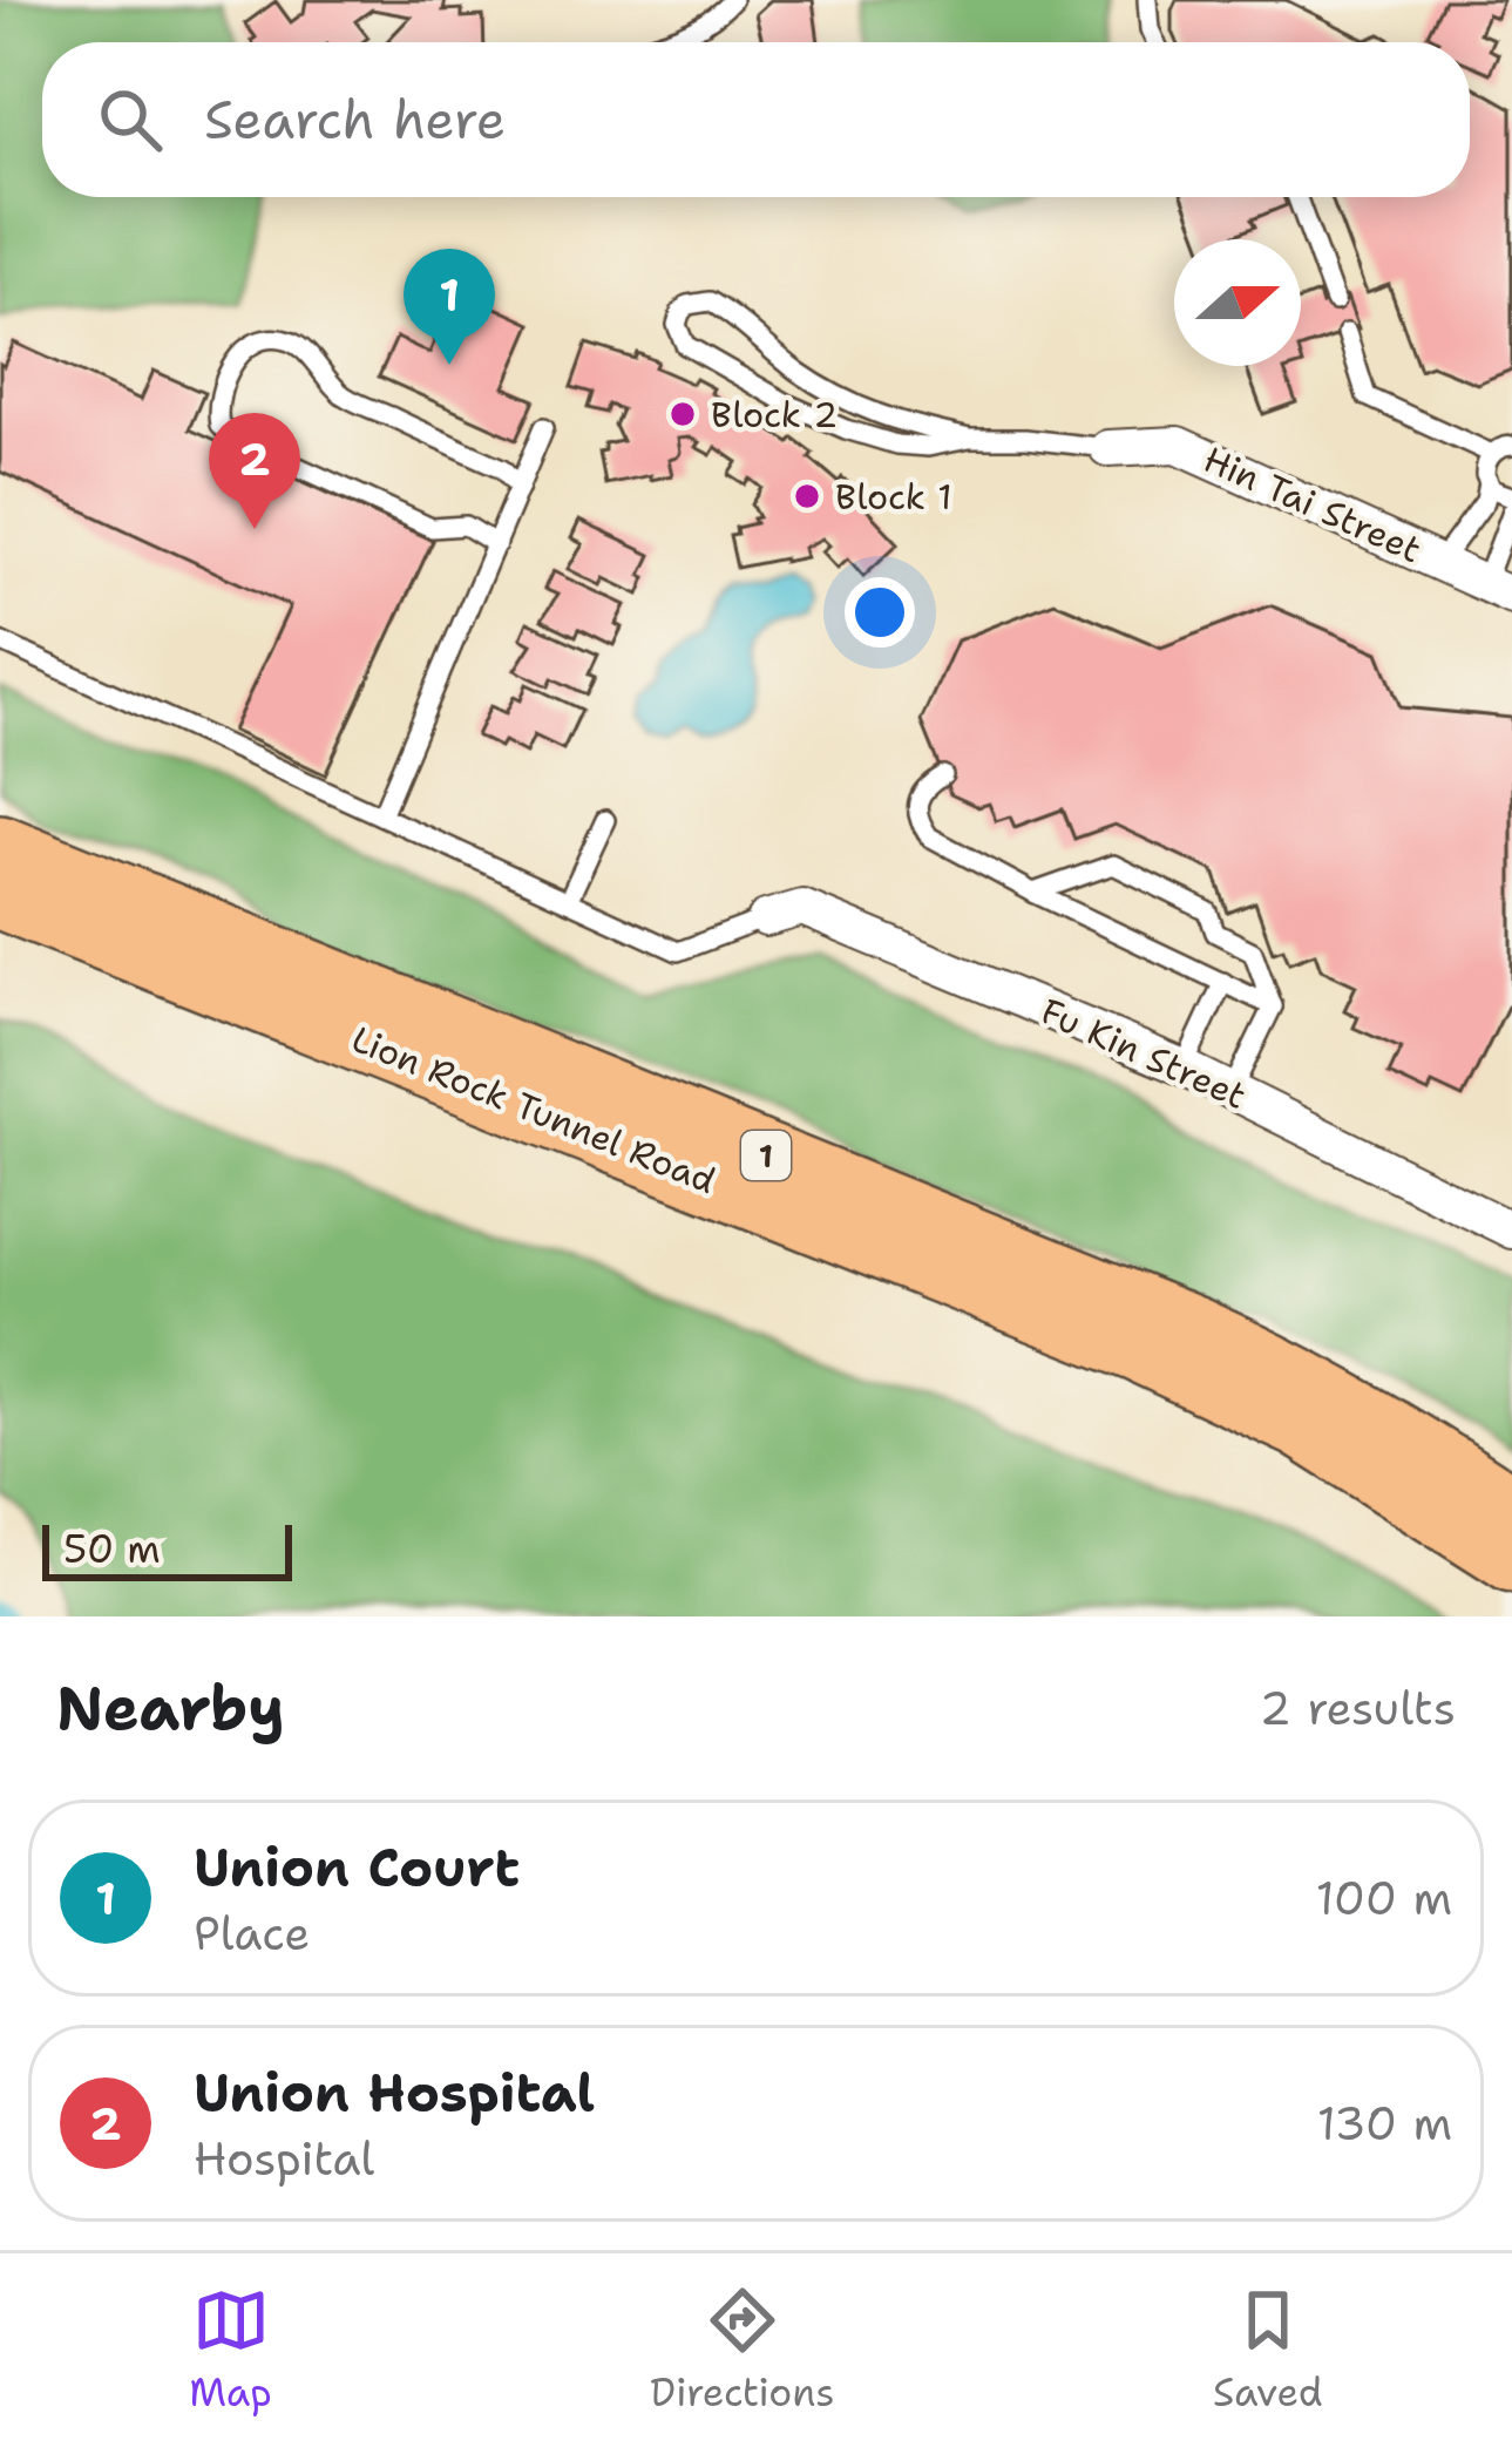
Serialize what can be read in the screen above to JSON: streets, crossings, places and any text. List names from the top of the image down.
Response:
{
  "streets": {
    "highway": ["Lion Rock Tunnel Road", "1"],
    "street": ["Hin Tai Street", "Fu Kin Street"]
  },
  "places": ["Block 2", "Block 1"],
  "scale_bar": "50 m",
  "north": "right",
  "page": {
    "search": "Search here",
    "pins": ["1", "2"],
    "scale": "50 m",
    "heading": ["Nearby", "2 results"],
    "list": [
      {
        "mark": "1",
        "name": "Union Court",
        "note": "Place",
        "value": "100 m"
      },
      {
        "mark": "2",
        "name": "Union Hospital",
        "note": "Hospital",
        "value": "130 m"
      }
    ],
    "nav": ["Map", "Directions", "Saved"]
  }
}
